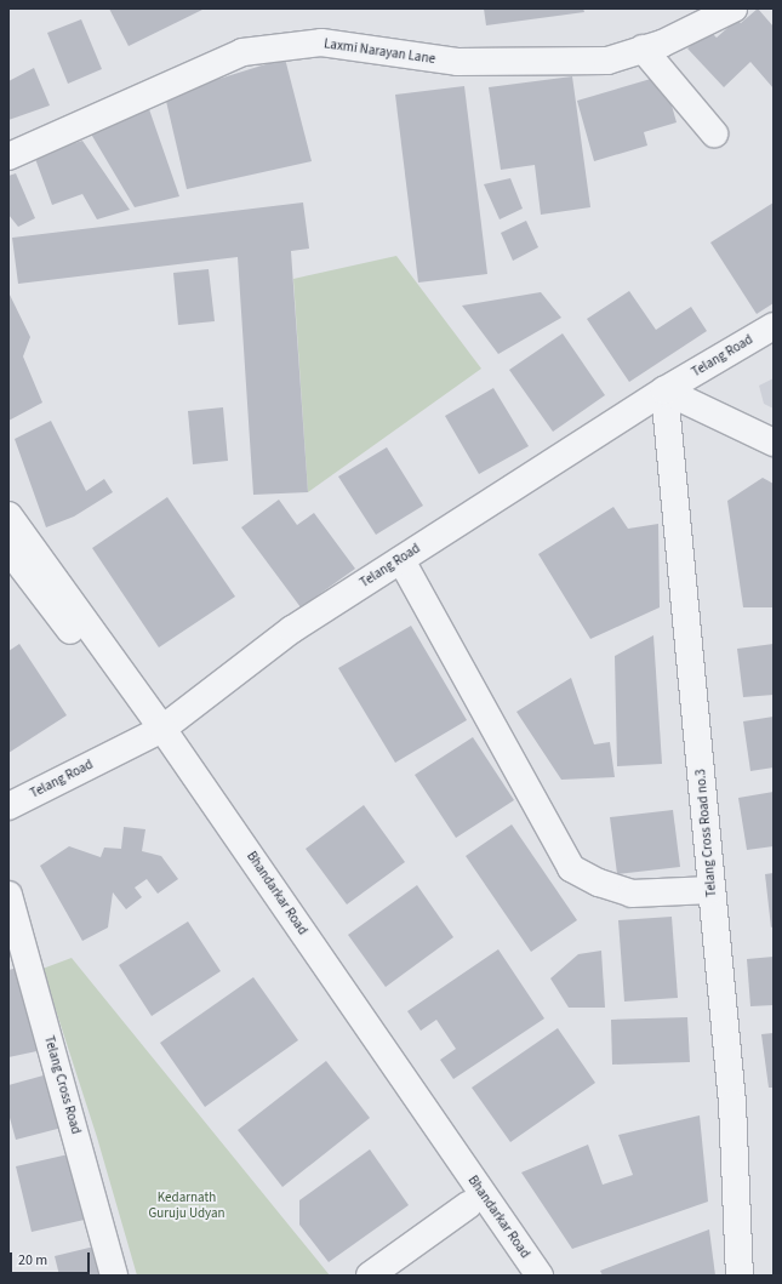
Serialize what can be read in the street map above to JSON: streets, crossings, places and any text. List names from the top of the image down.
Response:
{
  "streets": {
    "street": [
      "Laxmi Narayan Lane",
      "Telang Road",
      "Telang Cross Road no.3",
      "Bhandarkar Road",
      "Telang Cross Road"
    ]
  },
  "crossings": [
    ["Telang Road", "Telang Cross Road no.3"],
    ["Telang Road", "Bhandarkar Road"]
  ],
  "parks": ["Kedarnath Guruju Udyan"],
  "scale_bar": "20 m"
}
